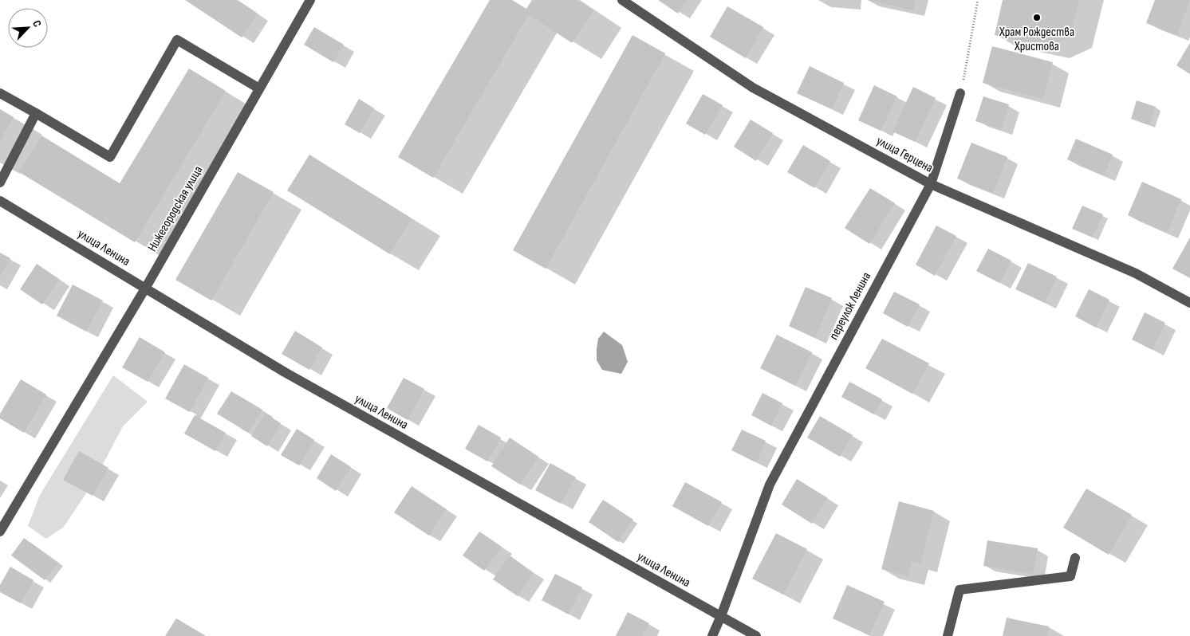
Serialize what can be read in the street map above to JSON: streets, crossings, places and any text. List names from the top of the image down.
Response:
{
  "streets": {
    "street": [
      "улица Герцена",
      "Нижегородская улица",
      "улица Ленина",
      "переулок Ленина"
    ]
  },
  "crossings": [
    ["улица Герцена", "переулок Ленина"],
    ["Нижегородская улица", "улица Ленина"],
    ["улица Ленина", "переулок Ленина"]
  ],
  "places": ["Храм Рождества Христова"],
  "north": "top right"
}
